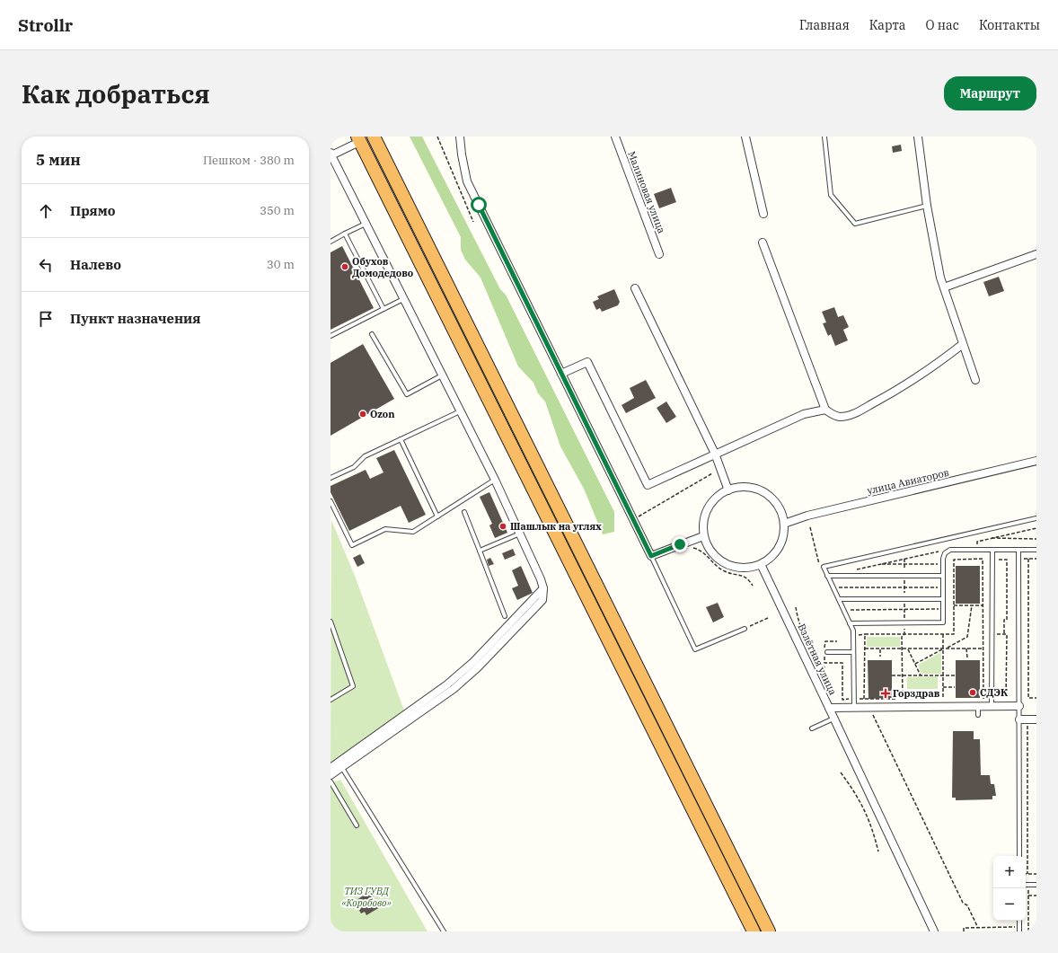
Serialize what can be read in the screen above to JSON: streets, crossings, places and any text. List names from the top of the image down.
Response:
{
  "streets": {
    "street": ["Малиновая улица", "улица Авиаторов", "Взлётная улица"]
  },
  "crossings": [
    ["улица Авиаторов", "Взлётная улица"]
  ],
  "parks": ["ТИЗ ГУВД «Коробово»"],
  "places": {
    "other": [
      "Обухов Домодедово",
      "Ozon",
      "Шашлык на углях",
      "СДЭК"
    ],
    "health": ["Горздрав"]
  },
  "page": {
    "header": "Strollr",
    "nav": [
      "Главная",
      "Карта",
      "О нас",
      "Контакты"
    ],
    "buttons": "Маршрут",
    "title": "Как добраться",
    "heading": ["5 мин", "Пешком · 380 m"],
    "list": [
      ["Прямо", "350 m"],
      ["Налево", "30 m"],
      "Пункт назначения"
    ],
    "map_buttons": ["+", "−"]
  }
}
